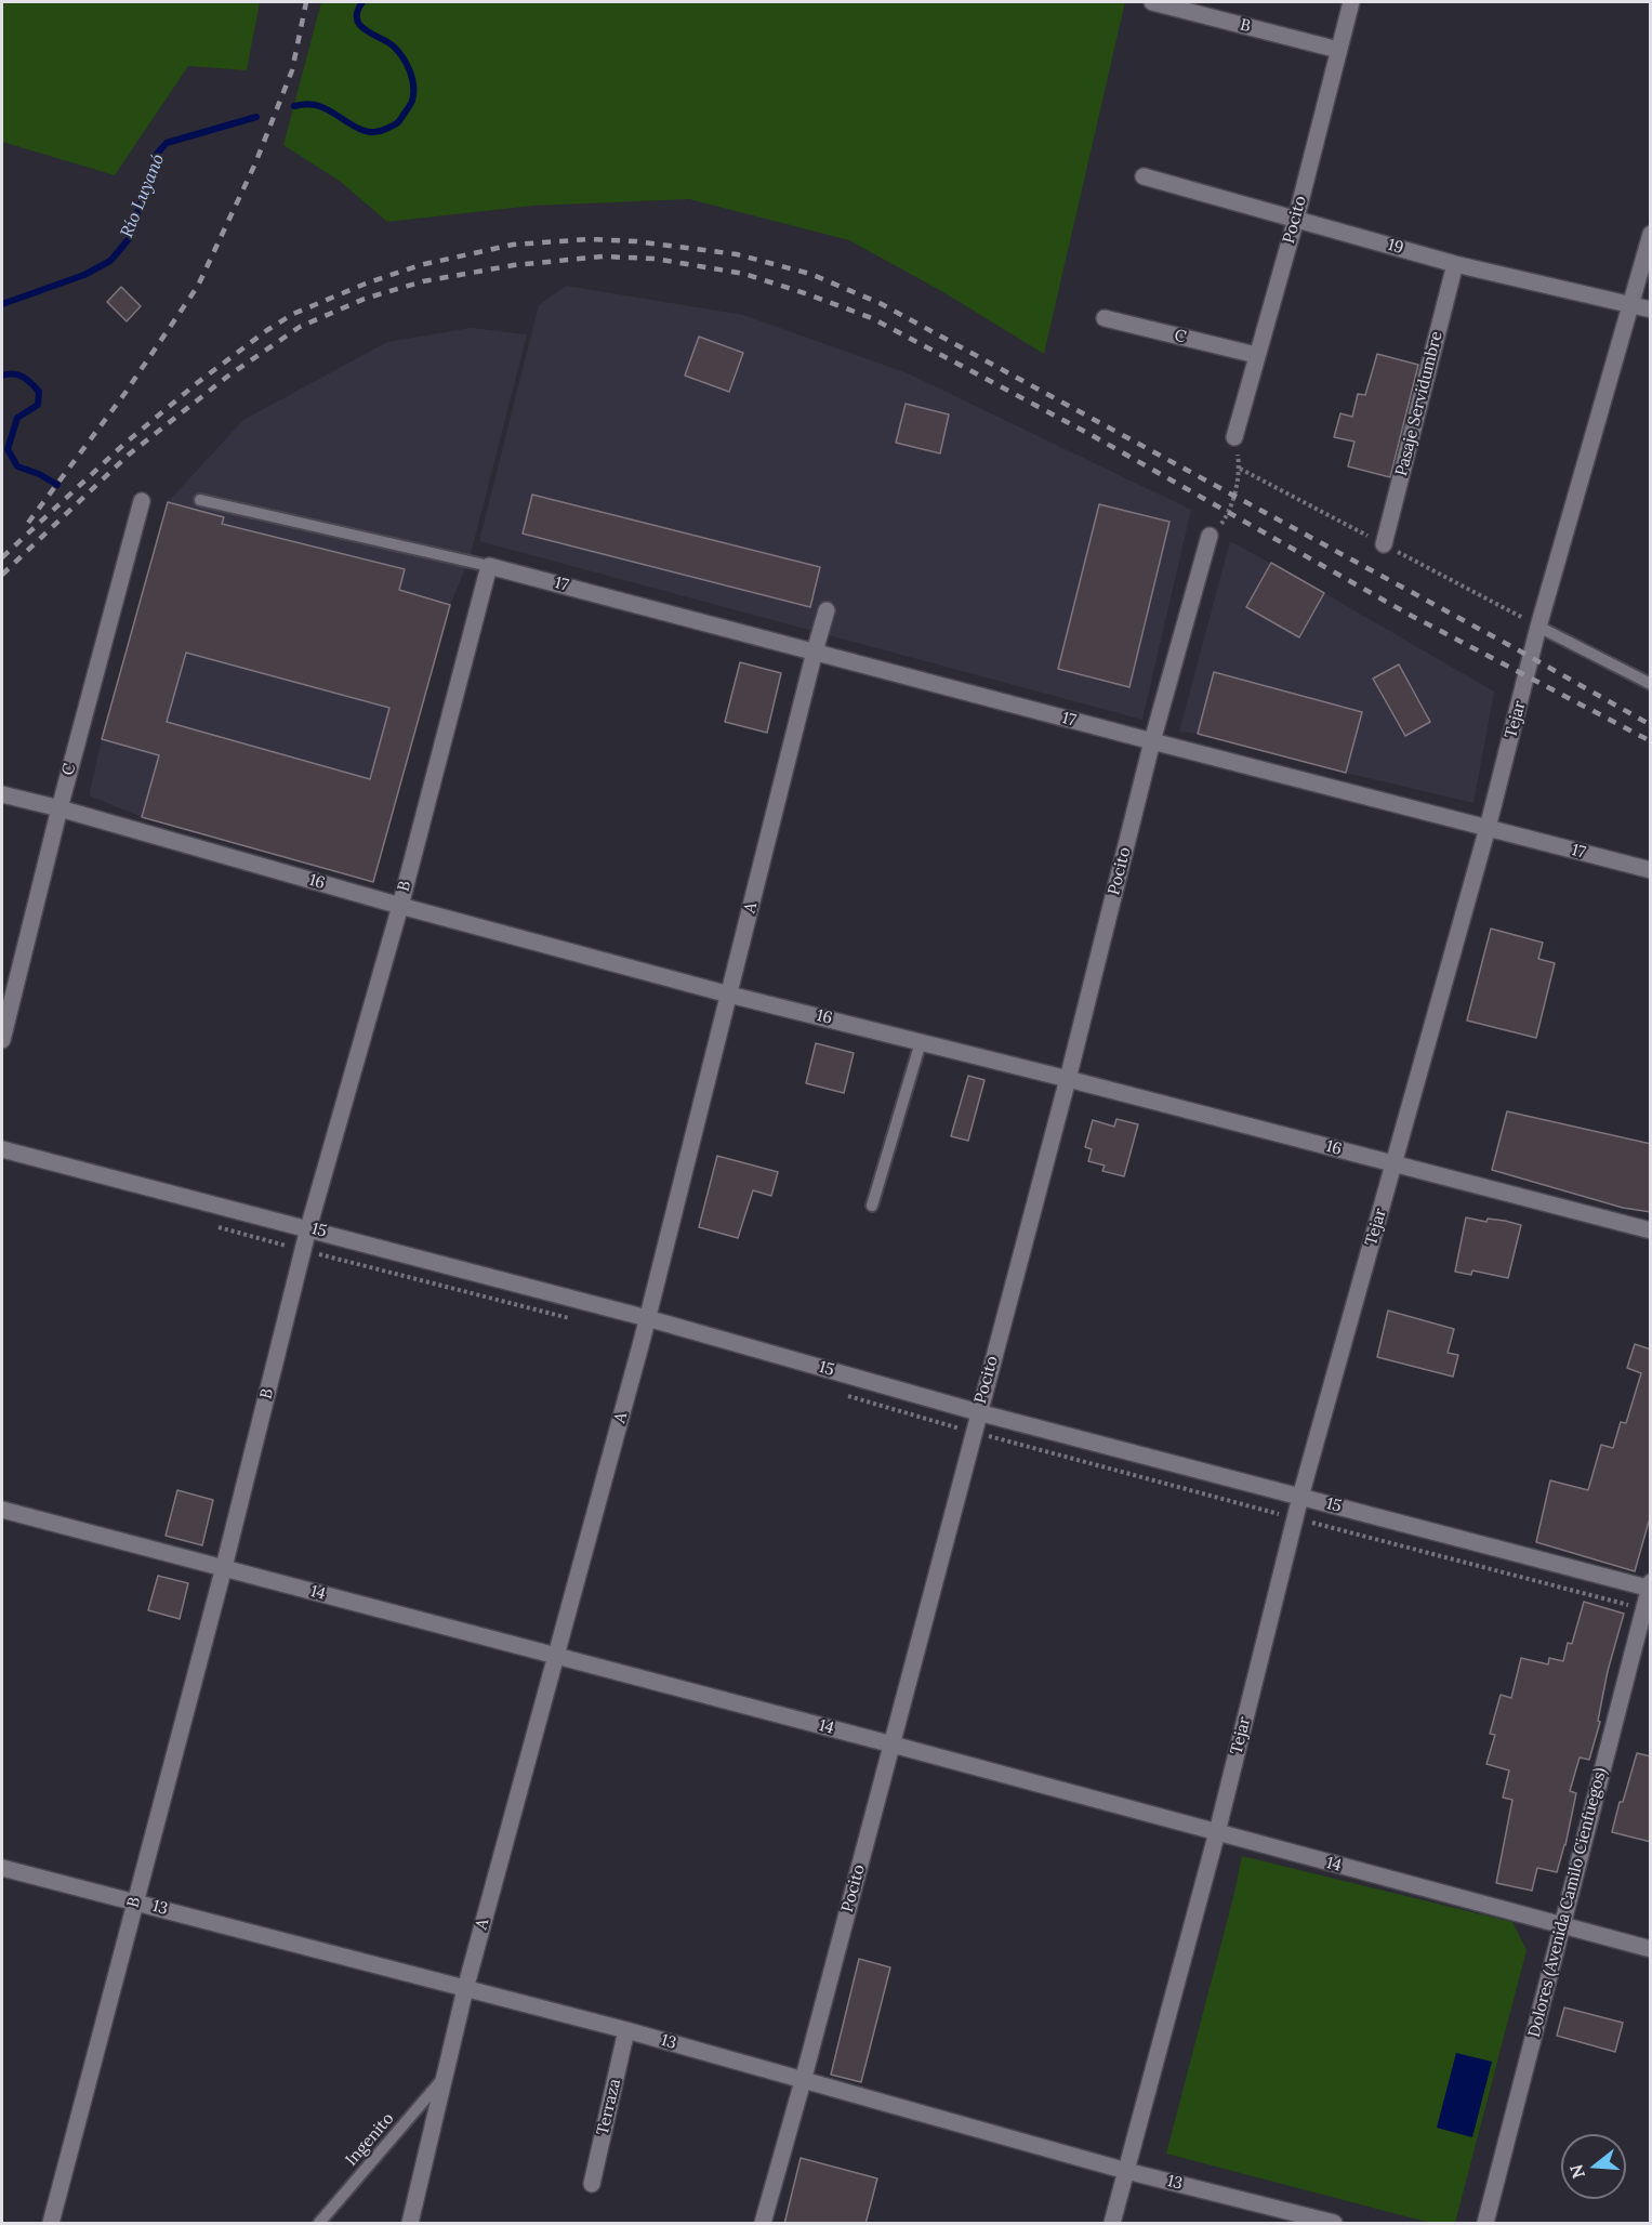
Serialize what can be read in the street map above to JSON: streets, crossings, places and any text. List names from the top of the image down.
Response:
{
  "streets": {
    "street": [
      "B",
      "Pocito",
      "19",
      "C",
      "Pasaje Servidumbre",
      "17",
      "Tejar",
      "16",
      "A",
      "15",
      "14",
      "Dolores (Avenida Camilo Cienfuegos)",
      "13",
      "Terraza"
    ],
    "lane": ["Ingenito"]
  },
  "crossings": [
    ["B", "Pocito"],
    ["B", "17"],
    ["B", "16"],
    ["B", "15"],
    ["B", "14"],
    ["B", "13"],
    ["Pocito", "19"],
    ["Pocito", "C"],
    ["Pocito", "17"],
    ["Pocito", "16"],
    ["Pocito", "15"],
    ["Pocito", "14"],
    ["Pocito", "13"],
    ["19", "Pasaje Servidumbre"],
    ["19", "Tejar"],
    ["C", "16"],
    ["17", "Tejar"],
    ["17", "A"],
    ["Tejar", "16"],
    ["Tejar", "15"],
    ["Tejar", "14"],
    ["Tejar", "13"],
    ["16", "A"],
    ["A", "15"],
    ["A", "14"],
    ["A", "13"],
    ["A", "Ingenito"],
    ["15", "Dolores (Avenida Camilo Cienfuegos)"],
    ["14", "Dolores (Avenida Camilo Cienfuegos)"],
    ["13", "Terraza"]
  ],
  "water": ["Río Luyanó"],
  "north": "left"
}
